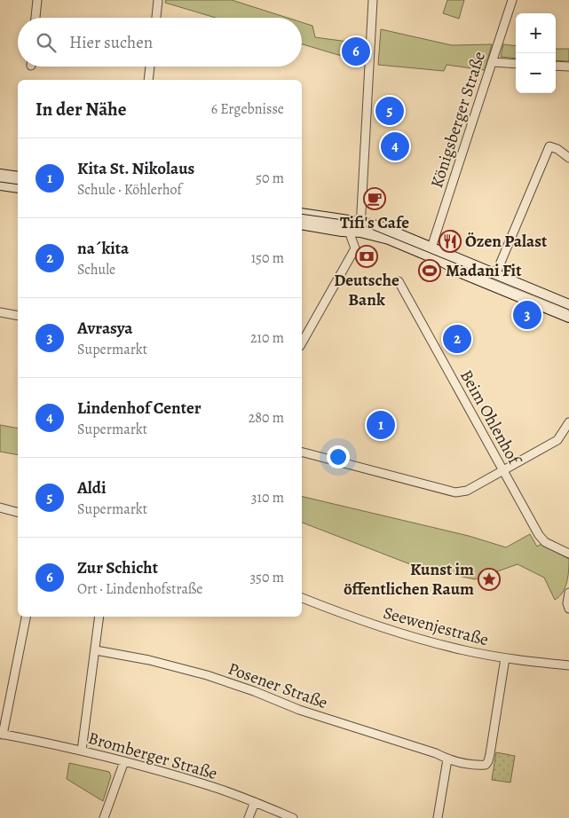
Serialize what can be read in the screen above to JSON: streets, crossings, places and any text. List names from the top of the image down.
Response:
{
  "streets": {
    "street": [
      "Königsberger Straße",
      "Beim Ohlenhof",
      "Seewenjestraße",
      "Posener Straße",
      "Bromberger Straße"
    ]
  },
  "crossings": [
    ["Seewenjestraße", "Posener Straße"]
  ],
  "places": {
    "cafe": ["Tifi's Cafe"],
    "restaurant": ["Özen Palast"],
    "bank": ["Deutsche Bank"],
    "sports": ["Madani Fit"],
    "place": ["Kunst im öffentlichen Raum"]
  },
  "page": {
    "map_buttons": ["+", "−"],
    "search": "Hier suchen",
    "pins": [
      "6",
      "5",
      "4",
      "3",
      "2",
      "1"
    ],
    "heading": ["In der Nähe", "6 Ergebnisse"],
    "list": [
      {
        "mark": "1",
        "name": "Kita St. Nikolaus",
        "note": "Schule · Köhlerhof",
        "value": "50 m"
      },
      {
        "mark": "2",
        "name": "na´kita",
        "note": "Schule",
        "value": "150 m"
      },
      {
        "mark": "3",
        "name": "Avrasya",
        "note": "Supermarkt",
        "value": "210 m"
      },
      {
        "mark": "4",
        "name": "Lindenhof Center",
        "note": "Supermarkt",
        "value": "280 m"
      },
      {
        "mark": "5",
        "name": "Aldi",
        "note": "Supermarkt",
        "value": "310 m"
      },
      {
        "mark": "6",
        "name": "Zur Schicht",
        "note": "Ort · Lindenhofstraße",
        "value": "350 m"
      }
    ]
  }
}
